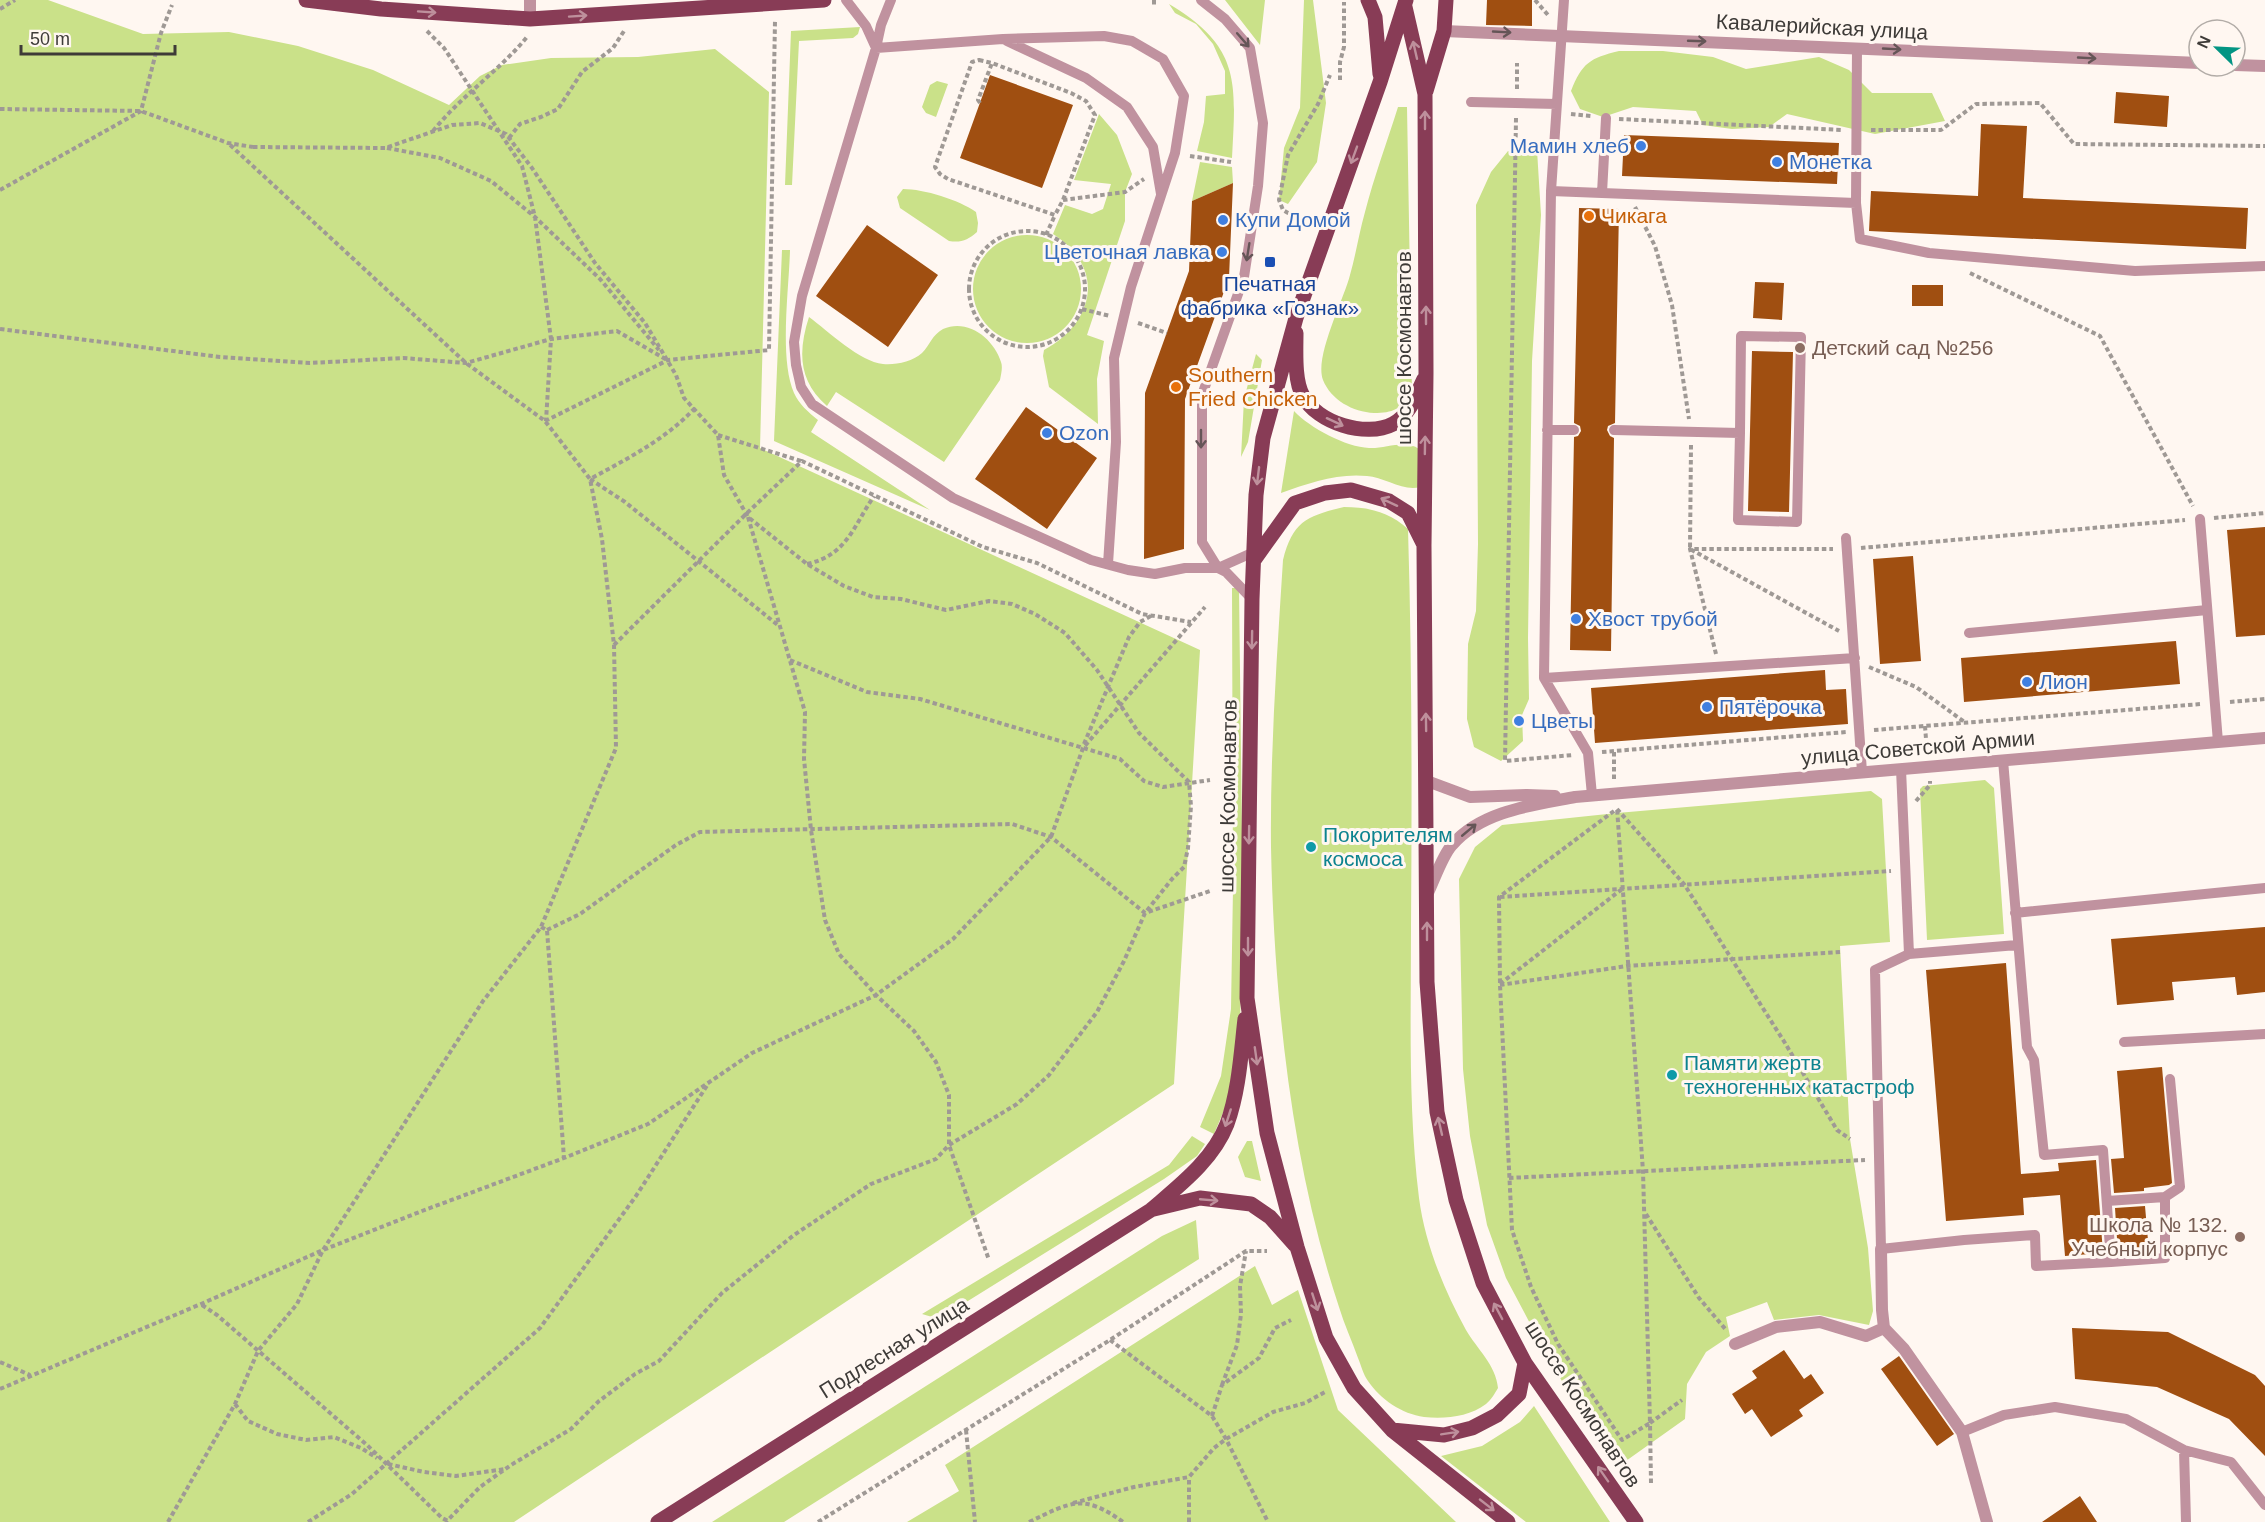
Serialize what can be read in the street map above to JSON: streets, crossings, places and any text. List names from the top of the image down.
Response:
{
  "streets": {
    "main road": ["шоссе Космонавтов", "Подлесная улица"],
    "street": ["Кавалерийская улица", "улица Советской Армии"]
  },
  "crossings": [
    ["Кавалерийская улица", "шоссе Космонавтов"],
    ["шоссе Космонавтов", "улица Советской Армии"]
  ],
  "one_way": ["Кавалерийская улица"],
  "places": {
    "other": [
      "Мамин хлеб",
      "Монетка",
      "Чикага",
      "Купи Домой",
      "Цветочная лавка",
      "Детский сад №256",
      "Southern Fried Chicken",
      "Ozon",
      "Хвост трубой",
      "Лион",
      "Пятёрочка",
      "Цветы",
      "Покорителям космоса",
      "Памяти жертв техногенных катастроф",
      "Школа № 132. Учебный корпус"
    ],
    "transit": ["Печатная фабрика «Гознак»"]
  },
  "scale_bar": "50 m",
  "north": "top left"
}
